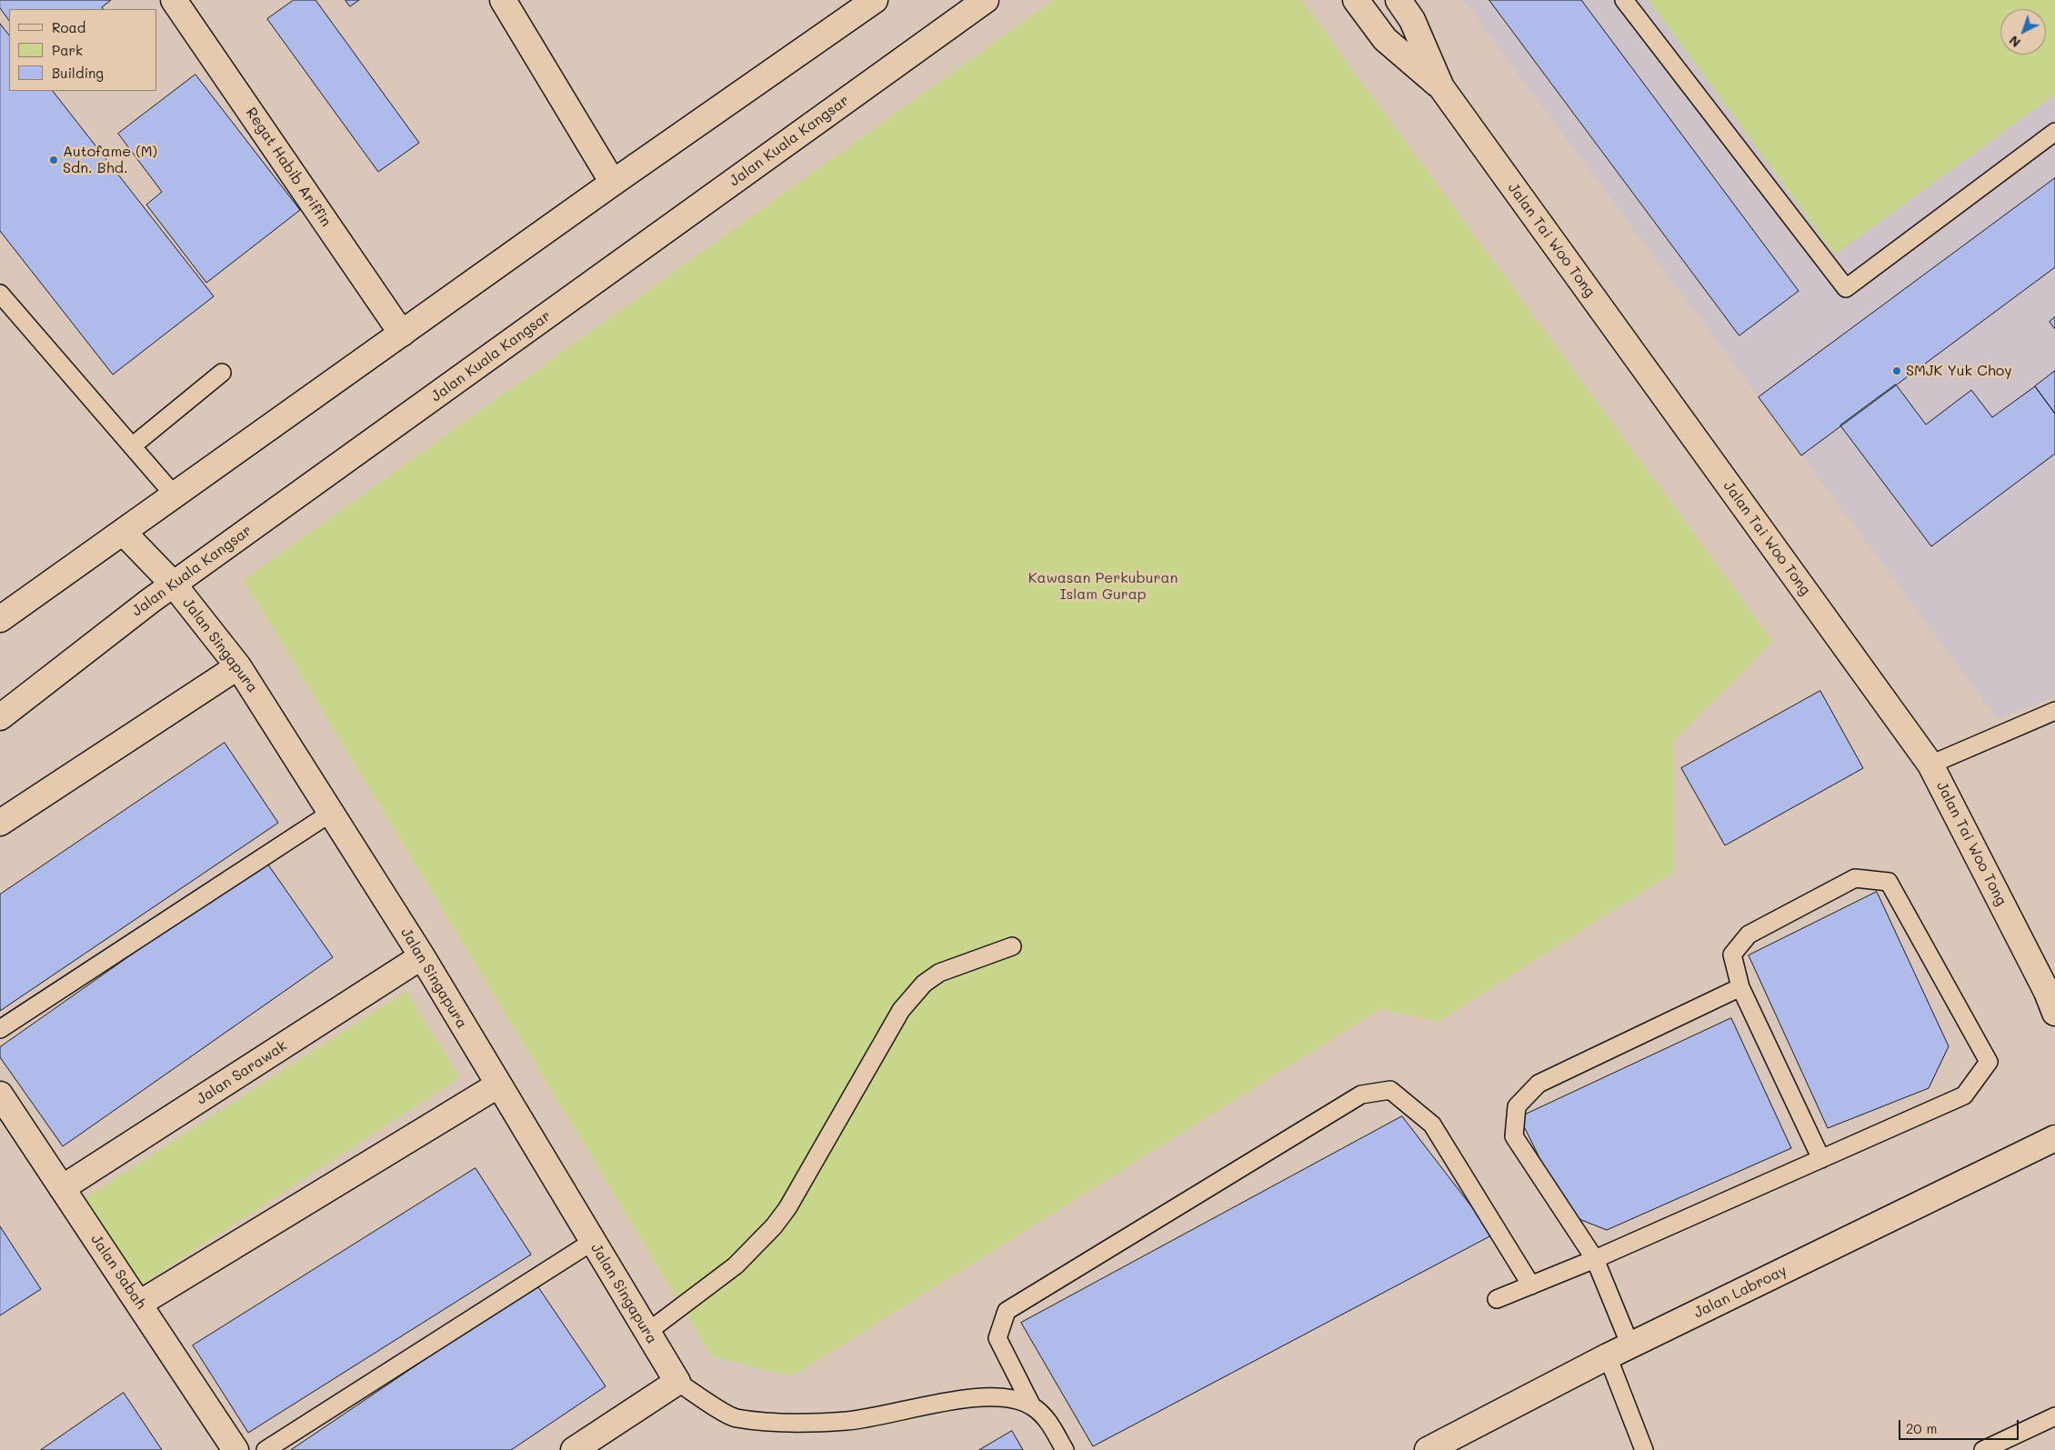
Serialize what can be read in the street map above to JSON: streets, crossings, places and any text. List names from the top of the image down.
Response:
{
  "streets": {
    "main road": [
      "Jalan Kuala Kangsar",
      "Regat Habib Ariffin",
      "Jalan Tai Woo Tong",
      "Jalan Singapura",
      "Jalan Sarawak",
      "Jalan Sabah",
      "Jalan Labroay"
    ]
  },
  "crossings": [
    ["Jalan Kuala Kangsar", "Jalan Singapura"],
    ["Jalan Singapura", "Jalan Sarawak"],
    ["Jalan Sarawak", "Jalan Sabah"]
  ],
  "parks": ["Kawasan Perkuburan Islam Gurap"],
  "places": ["Autofame (M) Sdn. Bhd.", "SMJK Yuk Choy"],
  "legend": ["Road", "Park", "Building"],
  "scale_bar": "20 m",
  "north": "bottom left"
}
